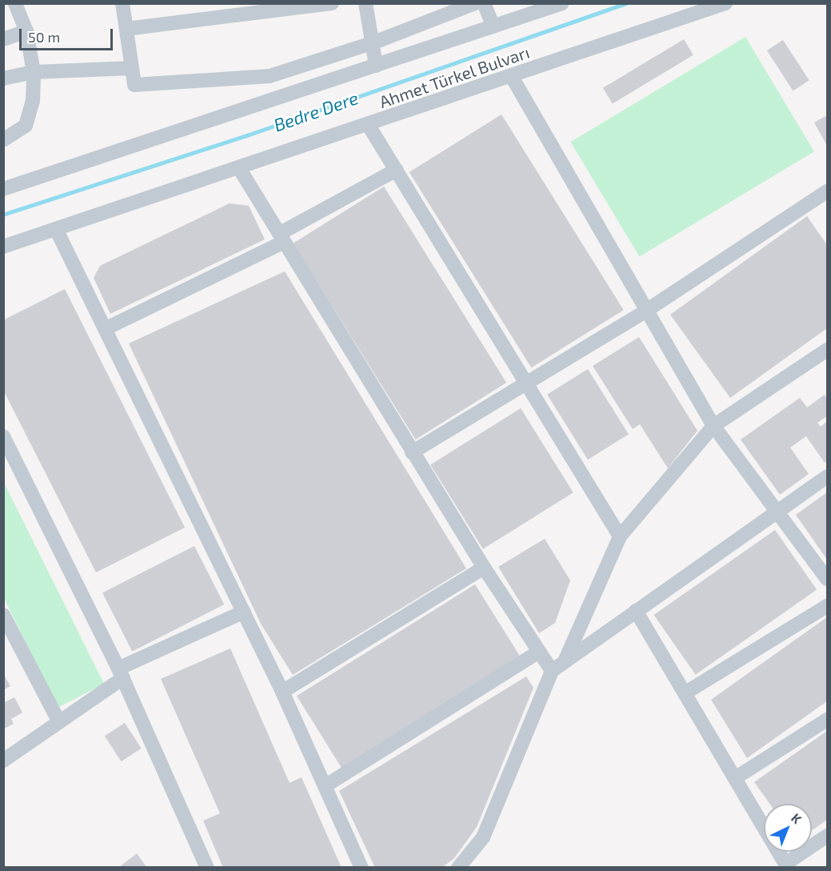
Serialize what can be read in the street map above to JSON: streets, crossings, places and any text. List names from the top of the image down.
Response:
{
  "streets": {
    "street": ["Ahmet Türkel Bulvarı"]
  },
  "water": ["Bedre Dere"],
  "scale_bar": "50 m",
  "north": "top right"
}
